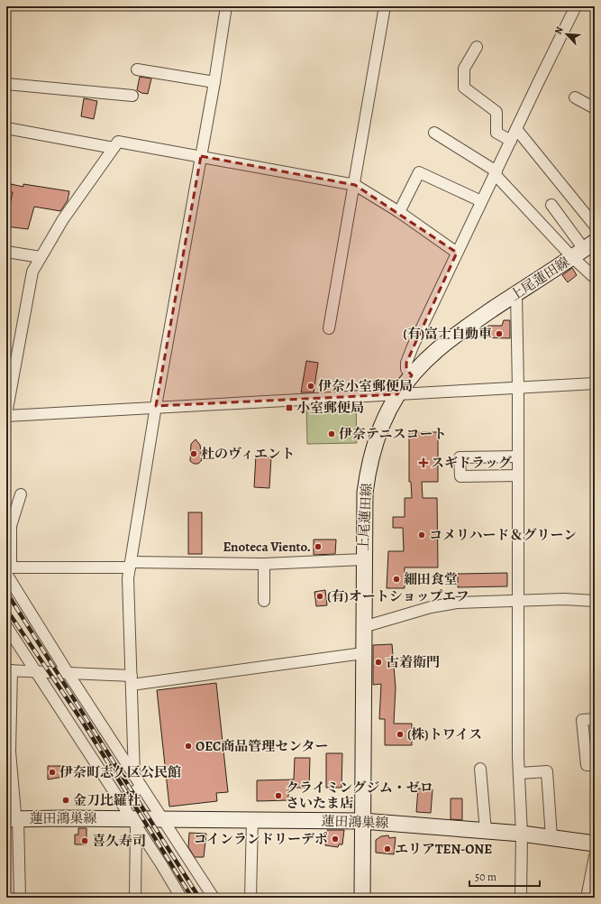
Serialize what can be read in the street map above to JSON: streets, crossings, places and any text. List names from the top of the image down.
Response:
{
  "streets": {
    "main road": ["上尾蓮田線", "蓮田鴻巣線"]
  },
  "crossings": [
    ["上尾蓮田線", "蓮田鴻巣線"]
  ],
  "places": {
    "other": [
      "(有)富士自動車",
      "伊奈小室郵便局",
      "伊奈テニスコート",
      "杜のヴィエント",
      "コメリハード＆グリーン",
      "Enoteca Viento.",
      "細田食堂",
      "(有)オートショップエフ",
      "古着衛門",
      "(株)トワイス",
      "OEC商品管理センター",
      "伊奈町志久区公民館",
      "クライミングジム・ゼロ さいたま店",
      "金刀比羅社",
      "コインランドリーデポ",
      "喜久寿司",
      "エリアTEN-ONE"
    ],
    "transit": ["小室郵便局"],
    "health": ["スギドラッグ"]
  },
  "scale_bar": "50 m",
  "north": "top left"
}
